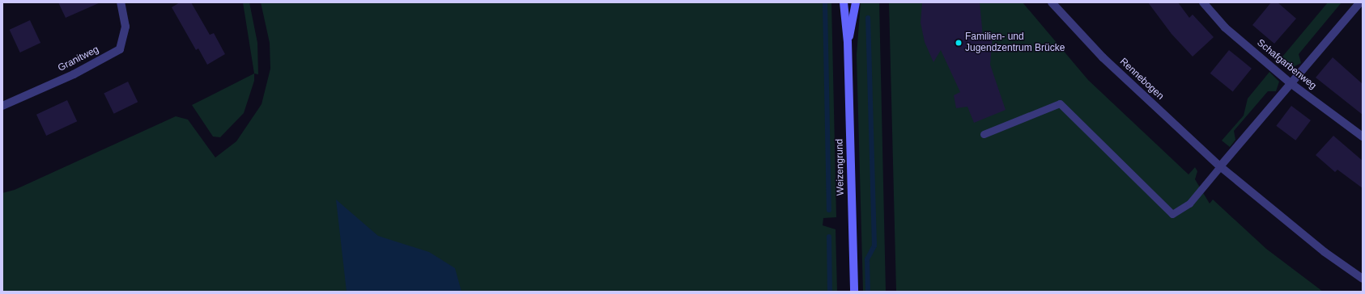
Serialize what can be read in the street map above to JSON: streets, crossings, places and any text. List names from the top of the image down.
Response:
{
  "streets": {
    "main road": ["Weizengrund"],
    "street": ["Granitweg", "Schafgarbenweg", "Rennebogen"]
  },
  "places": ["Familien- und Jugendzentrum Brücke"]
}
